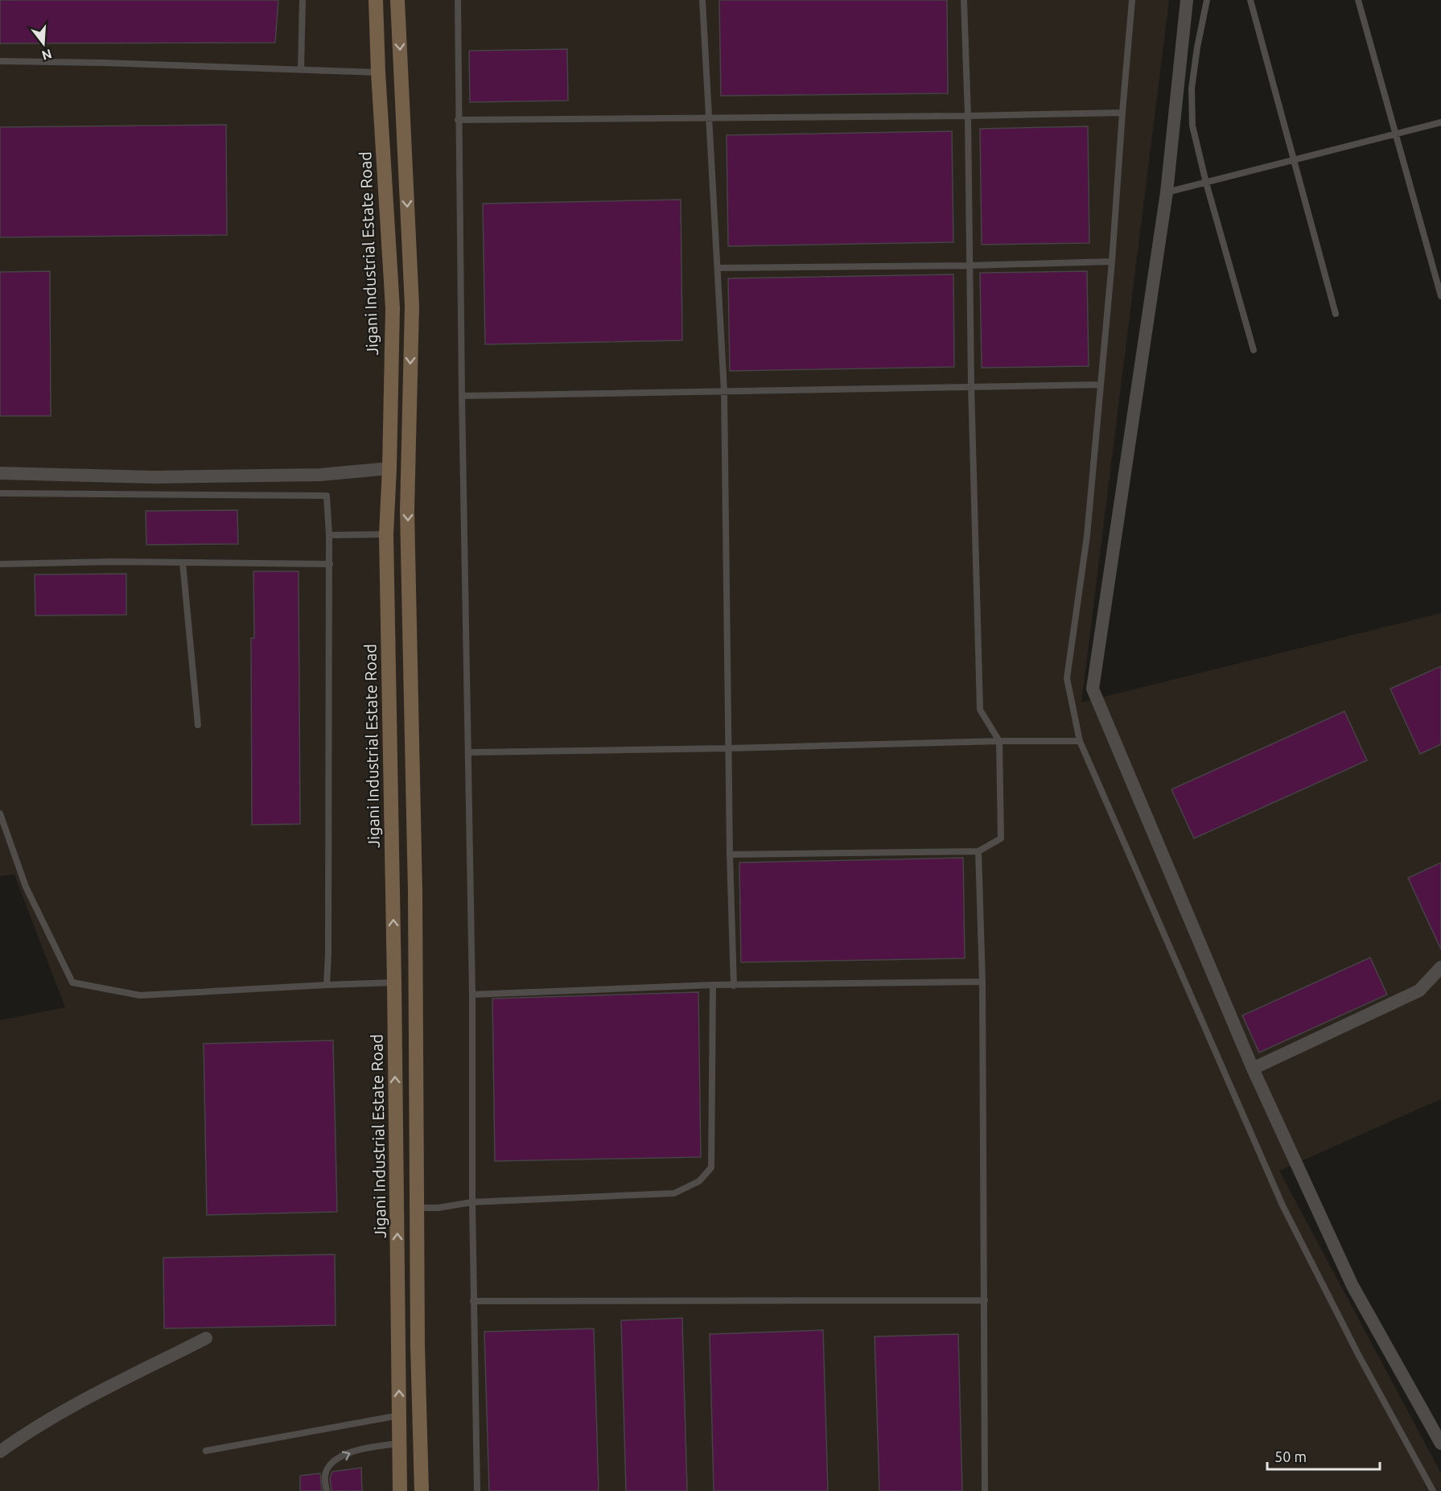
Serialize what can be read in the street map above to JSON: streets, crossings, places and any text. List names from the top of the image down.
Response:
{
  "streets": {
    "main road": ["Jigani Industrial Estate Road"]
  },
  "scale_bar": "50 m",
  "north": "bottom"
}
